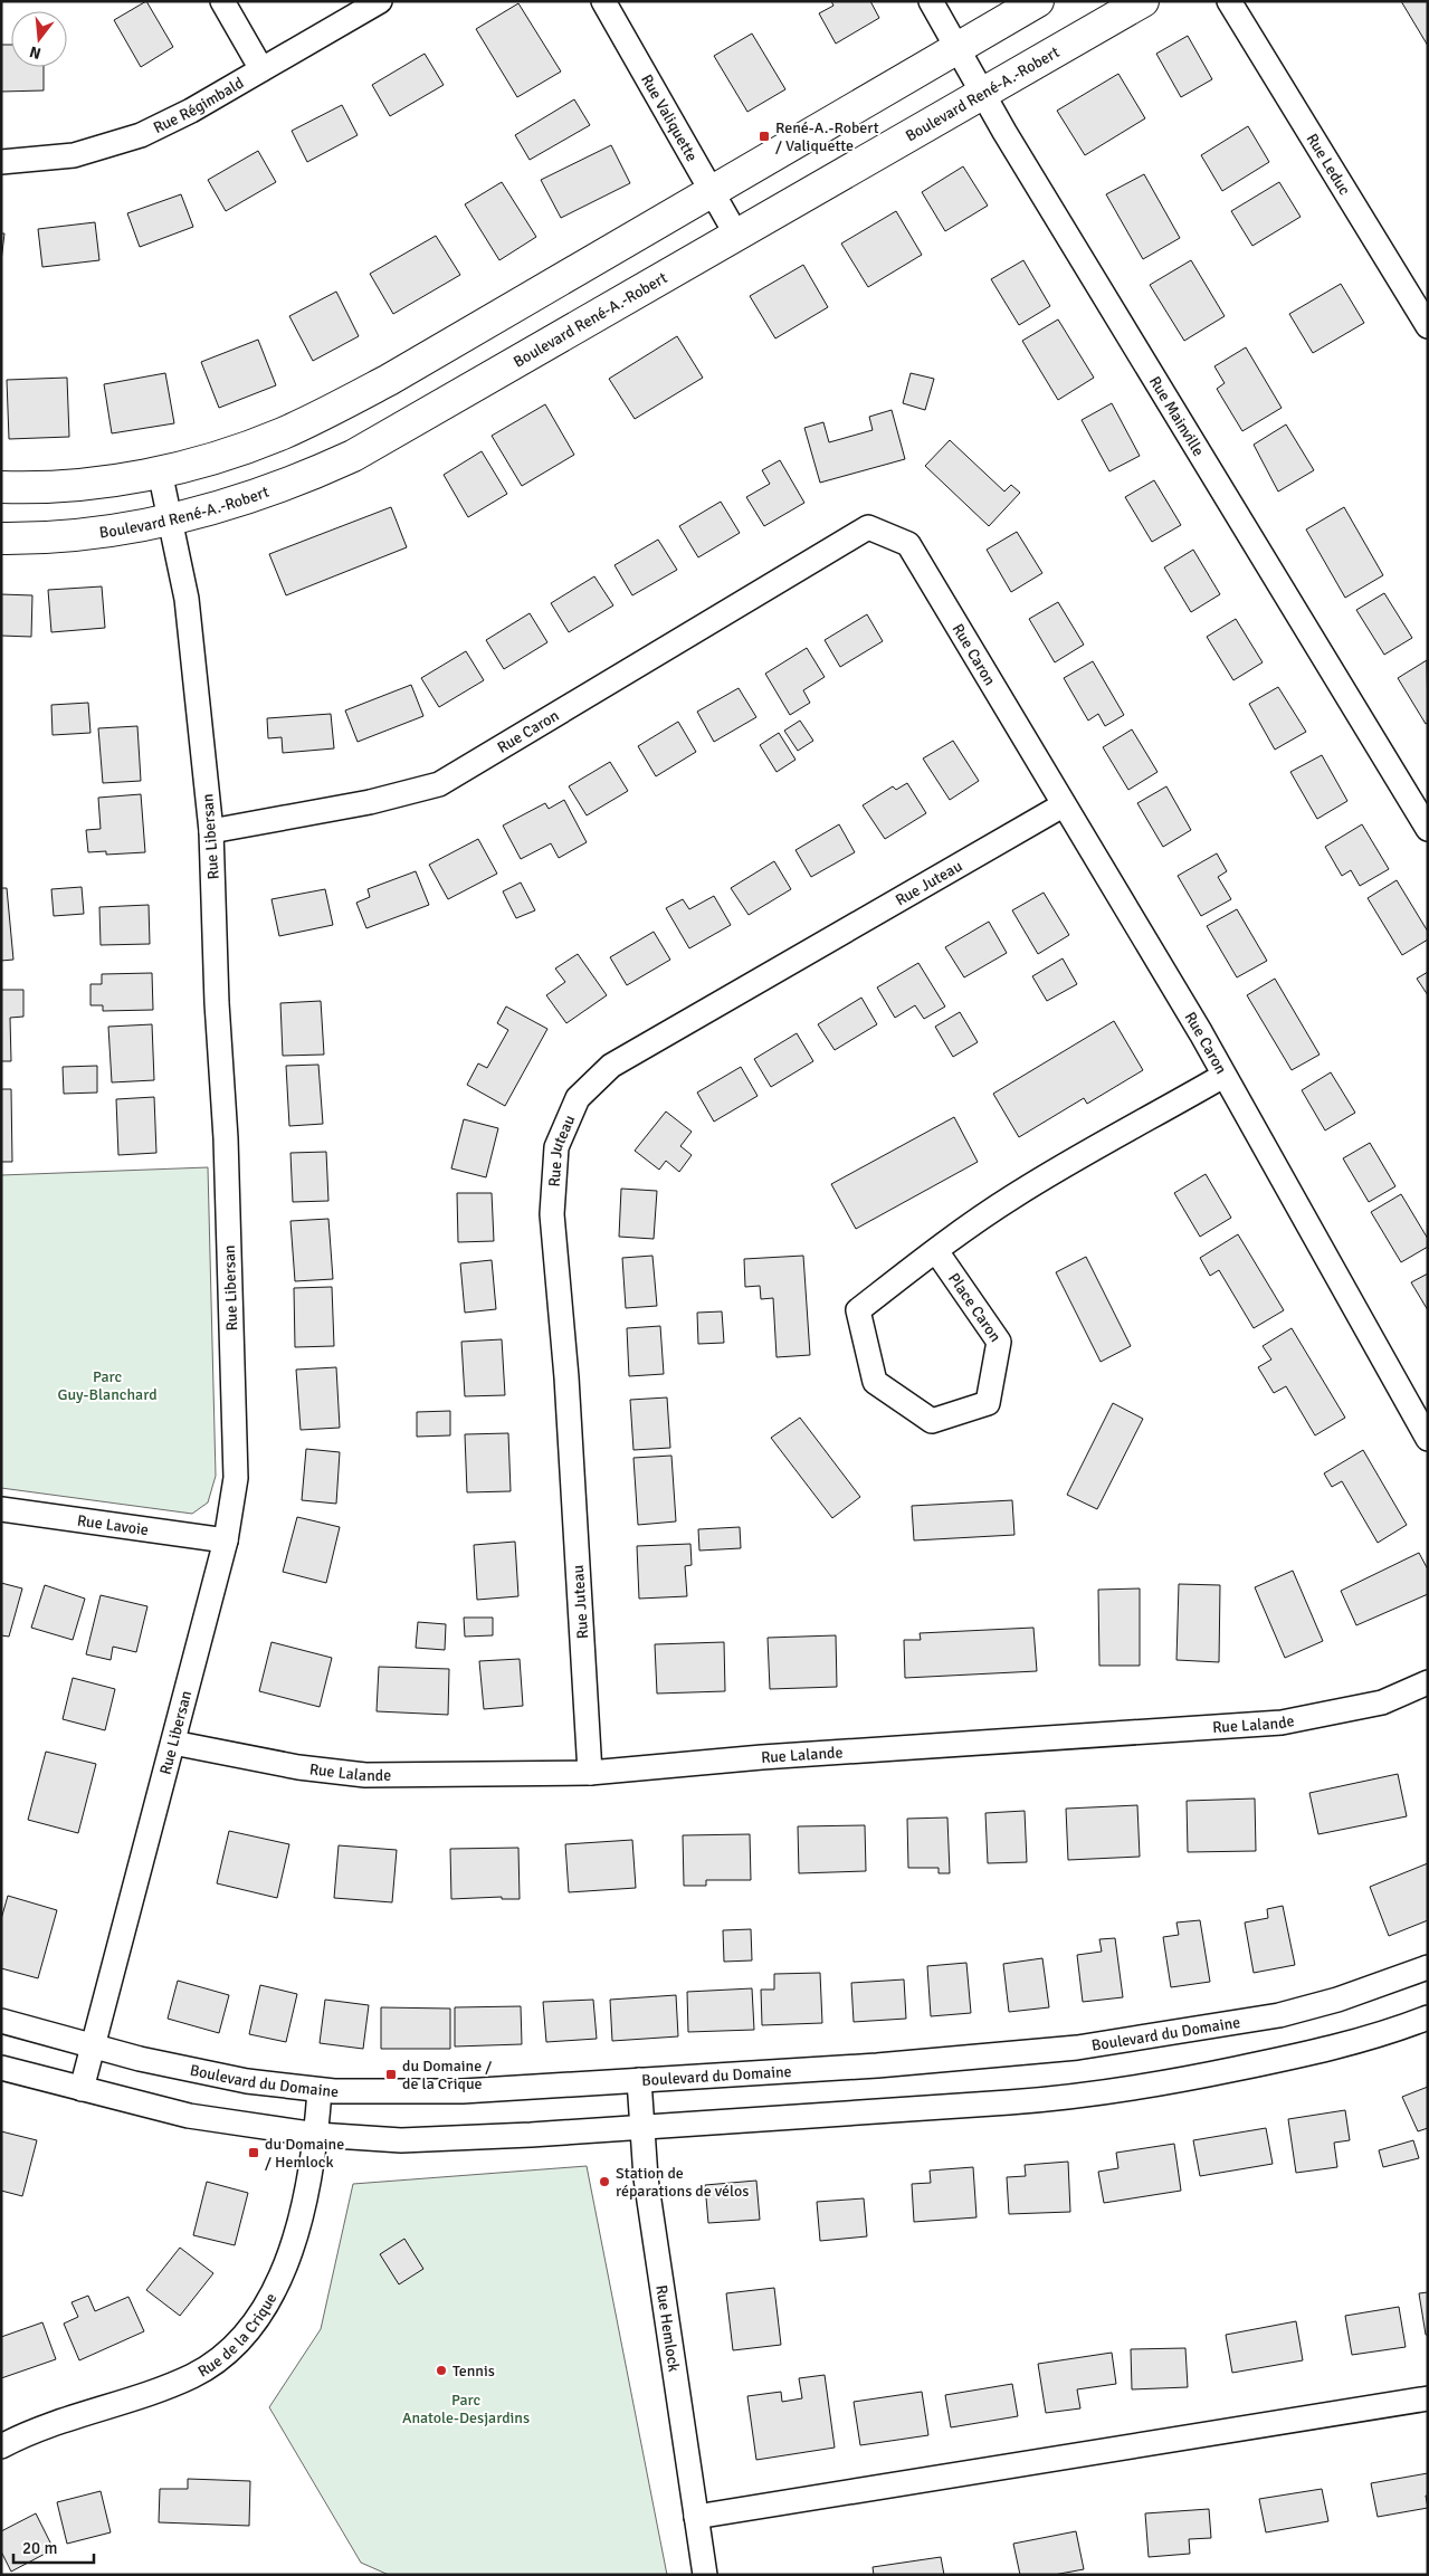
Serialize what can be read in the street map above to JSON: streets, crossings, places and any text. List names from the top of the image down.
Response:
{
  "streets": {
    "street": [
      "Boulevard René-A.-Robert",
      "Rue Régimbald",
      "Rue Valiquette",
      "Rue Leduc",
      "Rue Mainville",
      "Rue Caron",
      "Rue Libersan",
      "Rue Juteau",
      "Place Caron",
      "Rue Lavoie",
      "Rue Lalande",
      "Boulevard du Domaine",
      "Rue Hemlock",
      "Rue de la Crique"
    ]
  },
  "crossings": [
    ["Boulevard René-A.-Robert", "Rue Valiquette"],
    ["Boulevard René-A.-Robert", "Rue Mainville"],
    ["Boulevard René-A.-Robert", "Rue Libersan"],
    ["Rue Caron", "Rue Libersan"],
    ["Rue Caron", "Rue Juteau"],
    ["Rue Caron", "Place Caron"],
    ["Rue Libersan", "Rue Lavoie"],
    ["Rue Libersan", "Rue Lalande"],
    ["Rue Libersan", "Boulevard du Domaine"],
    ["Rue Juteau", "Rue Lalande"],
    ["Boulevard du Domaine", "Rue Hemlock"],
    ["Boulevard du Domaine", "Rue de la Crique"]
  ],
  "parks": ["Parc Guy-Blanchard", "Parc Anatole-Desjardins"],
  "places": {
    "transit": ["René-A.-Robert / Valiquette", "du Domaine / de la Crique", "du Domaine / Hemlock"],
    "other": ["Station de réparations de vélos", "Tennis"]
  },
  "scale_bar": "20 m",
  "north": "bottom"
}
